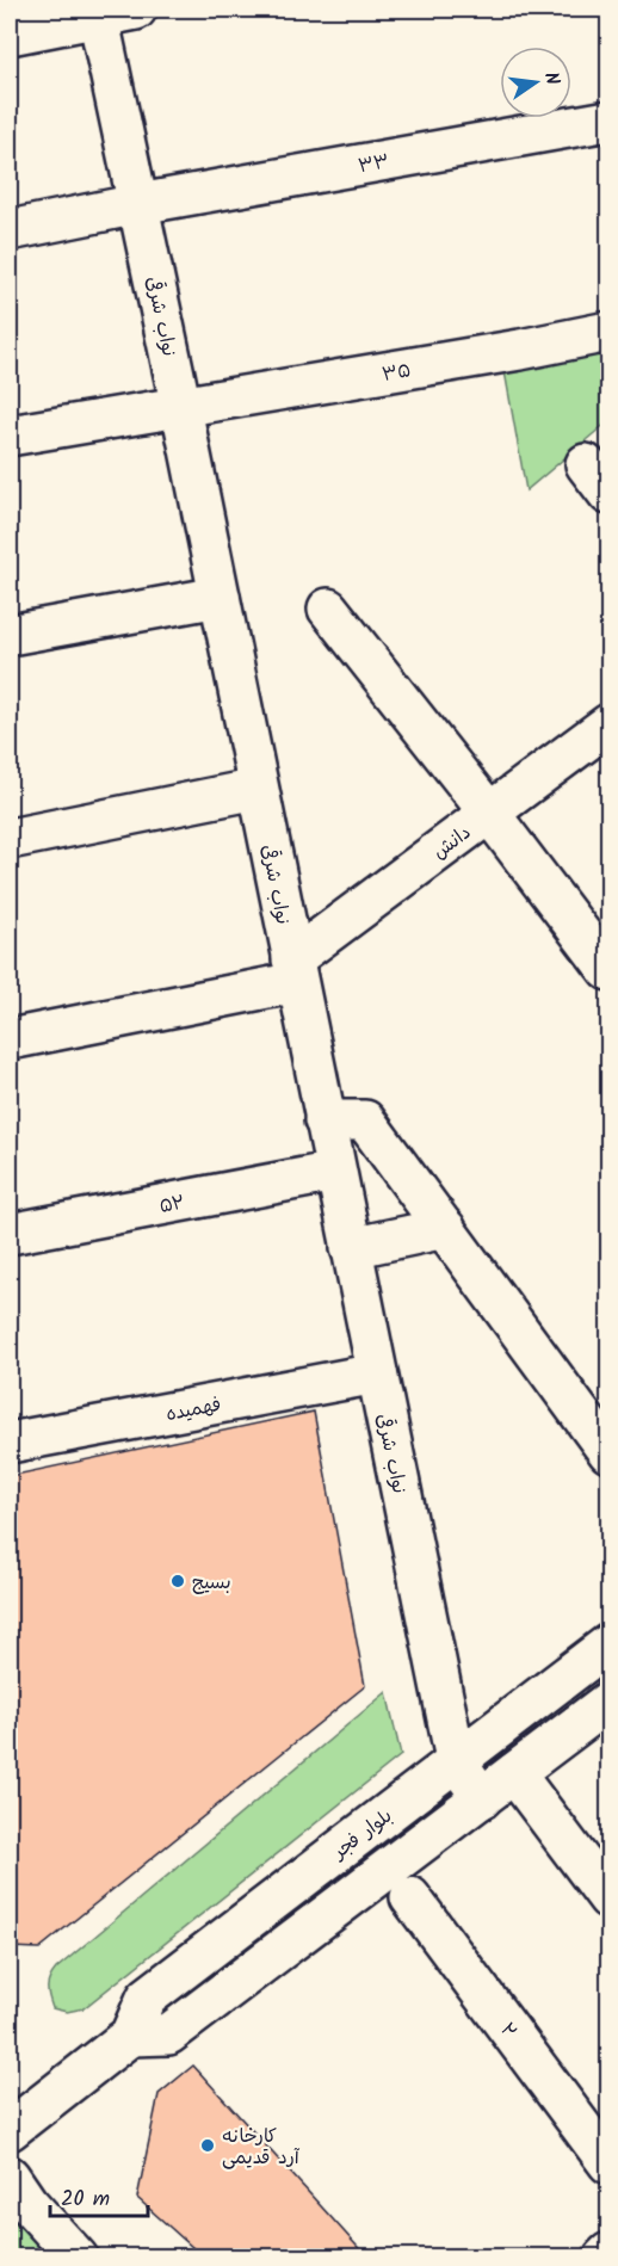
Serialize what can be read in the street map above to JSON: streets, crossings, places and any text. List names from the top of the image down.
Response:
{
  "streets": {
    "street": [
      "۳۳",
      "نواب شرقی",
      "۳۵",
      "دانش",
      "۵۲",
      "فهمیده",
      "بلوار فجر",
      "۲"
    ]
  },
  "crossings": [
    ["۳۳", "نواب شرقی"],
    ["نواب شرقی", "۳۵"],
    ["نواب شرقی", "دانش"],
    ["نواب شرقی", "۵۲"],
    ["نواب شرقی", "فهمیده"],
    ["نواب شرقی", "بلوار فجر"]
  ],
  "places": ["بسیج", "کارخانه آرد قدیمی"],
  "scale_bar": "20 m",
  "north": "right"
}
